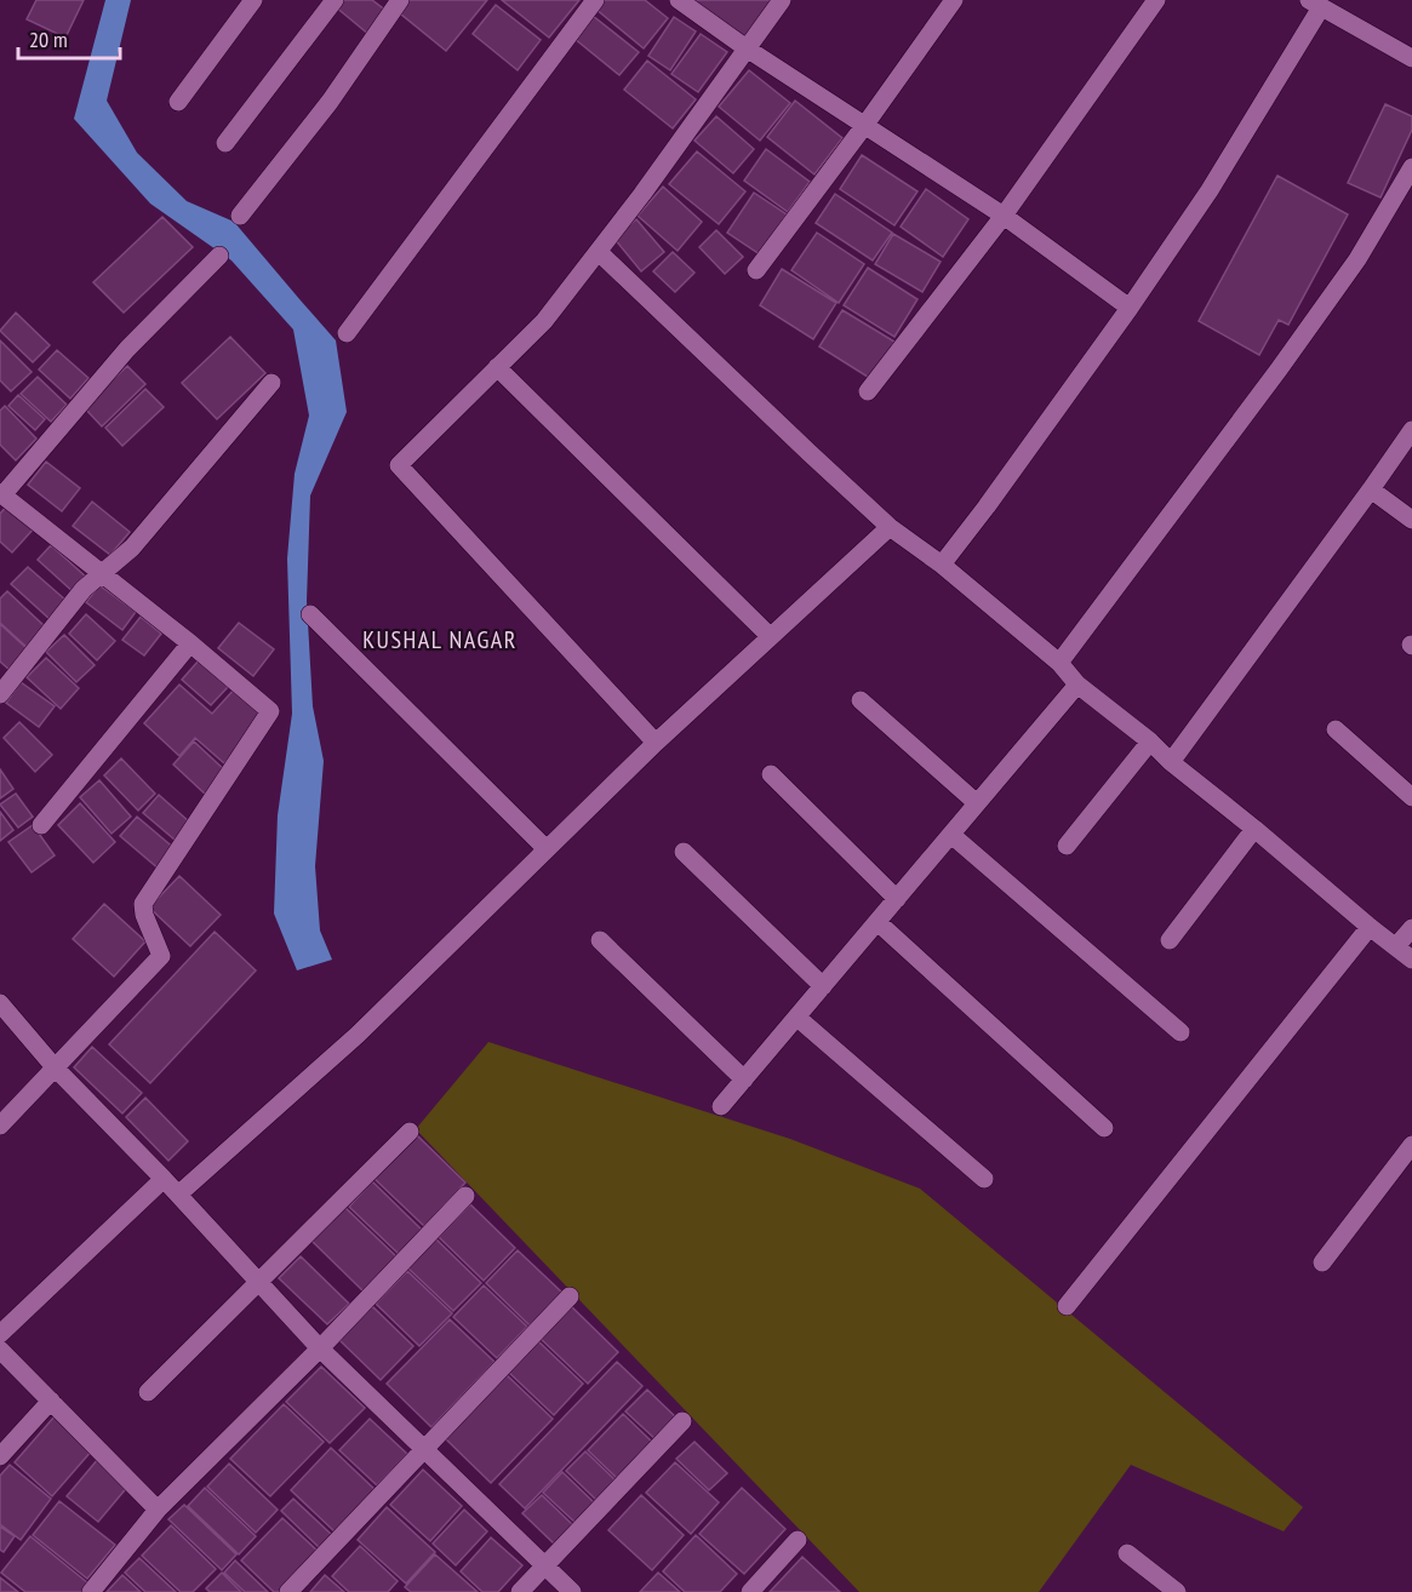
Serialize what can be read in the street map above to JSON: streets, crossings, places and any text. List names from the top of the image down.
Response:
{
  "districts": ["KUSHAL NAGAR"],
  "scale_bar": "20 m"
}
